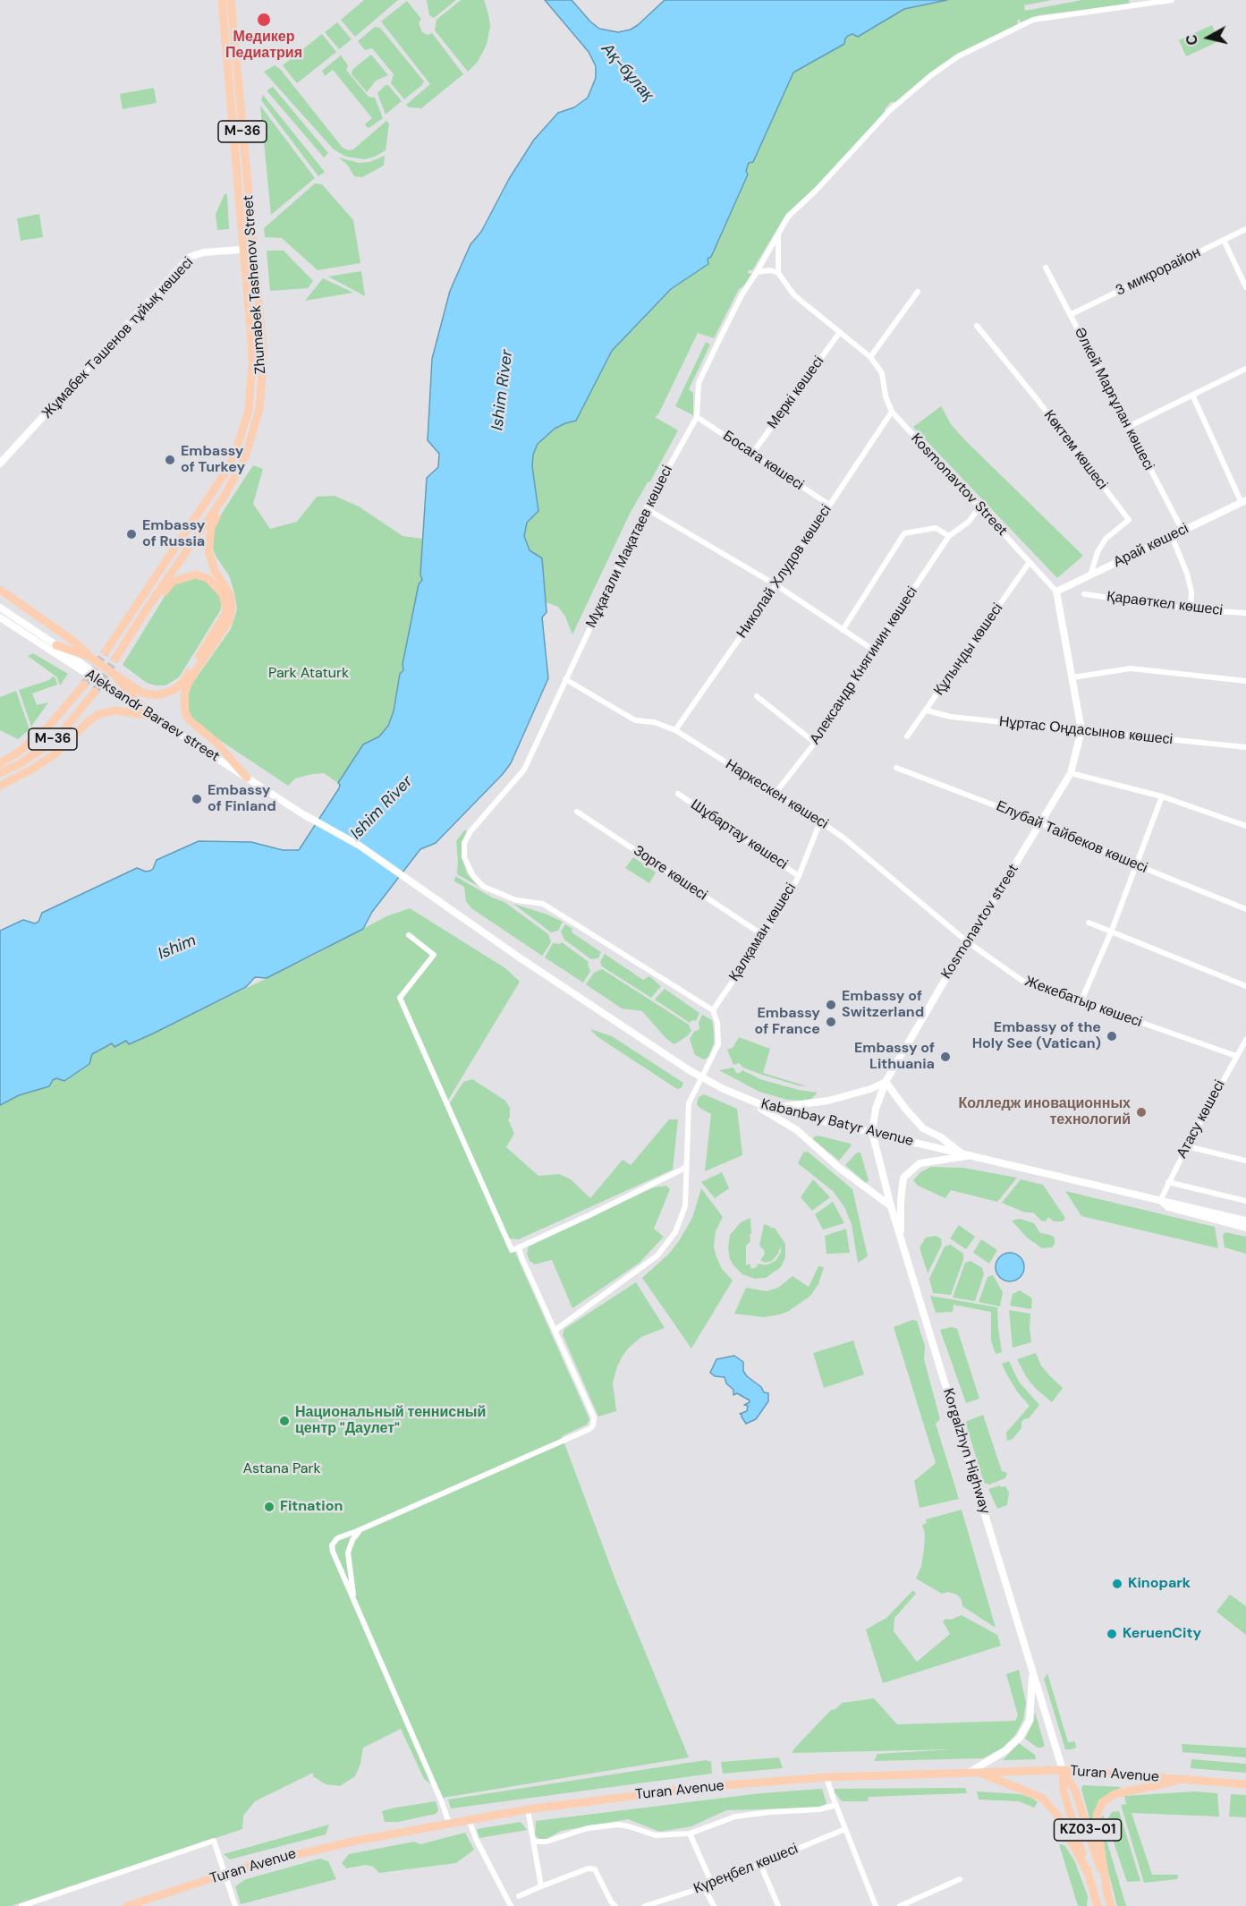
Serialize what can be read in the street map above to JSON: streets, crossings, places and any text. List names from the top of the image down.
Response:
{
  "streets": {
    "main road": [
      "M-36",
      "Zhumabek Tashenov Street",
      "Aleksandr Baraev street",
      "Kabanbay Batyr Avenue",
      "Korgalzhyn Highway",
      "Turan Avenue",
      "KZ03-01"
    ],
    "street": [
      "3 микрорайон",
      "Жұмабек Тәшенов тұйық көшесі",
      "Меркі көшесі",
      "Әлкей Марғұлан көшесі",
      "Көктем көшесі",
      "Босаға көшесі",
      "Kosmonavtov Street",
      "Арай көшесі",
      "Мұқағали Мақатаев көшесі",
      "Николай Хлудов көшесі",
      "Қараөткел көшесі",
      "Құлынды көшесі",
      "Александр Княгинин көшесі",
      "Нұртас Оңдасынов көшесі",
      "Наркескен көшесі",
      "Шұбартау көшесі",
      "Елубай Тайбеков көшесі",
      "Зорге көшесі",
      "Kosmonavtov street",
      "Қалқаман көшесі",
      "Жекебатыр көшесі",
      "Атасу көшесі",
      "Күреңбел көшесі"
    ]
  },
  "crossings": [
    ["3 микрорайон", "Әлкей Марғұлан көшесі"],
    ["Zhumabek Tashenov Street", "Жұмабек Тәшенов тұйық көшесі"],
    ["Меркі көшесі", "Босаға көшесі"],
    ["Меркі көшесі", "Kosmonavtov Street"],
    ["Әлкей Марғұлан көшесі", "Арай көшесі"],
    ["Көктем көшесі", "Арай көшесі"],
    ["Босаға көшесі", "Мұқағали Мақатаев көшесі"],
    ["Босаға көшесі", "Николай Хлудов көшесі"],
    ["Kosmonavtov Street", "Арай көшесі"],
    ["Kosmonavtov Street", "Николай Хлудов көшесі"],
    ["Kosmonavtov Street", "Құлынды көшесі"],
    ["Kosmonavtov Street", "Александр Княгинин көшесі"],
    ["Мұқағали Мақатаев көшесі", "Наркескен көшесі"],
    ["Мұқағали Мақатаев көшесі", "Қалқаман көшесі"],
    ["Николай Хлудов көшесі", "Наркескен көшесі"],
    ["Құлынды көшесі", "Нұртас Оңдасынов көшесі"],
    ["Александр Княгинин көшесі", "Наркескен көшесі"],
    ["Aleksandr Baraev street", "Kabanbay Batyr Avenue"],
    ["Наркескен көшесі", "Kosmonavtov street"],
    ["Наркескен көшесі", "Қалқаман көшесі"],
    ["Наркескен көшесі", "Жекебатыр көшесі"],
    ["Шұбартау көшесі", "Қалқаман көшесі"],
    ["Елубай Тайбеков көшесі", "Kosmonavtov street"],
    ["Зорге көшесі", "Қалқаман көшесі"],
    ["Kosmonavtov street", "Жекебатыр көшесі"],
    ["Kosmonavtov street", "Kabanbay Batyr Avenue"],
    ["Kosmonavtov street", "Korgalzhyn Highway"],
    ["Жекебатыр көшесі", "Атасу көшесі"],
    ["Атасу көшесі", "Kabanbay Batyr Avenue"],
    ["Kabanbay Batyr Avenue", "Korgalzhyn Highway"],
    ["Korgalzhyn Highway", "Turan Avenue"]
  ],
  "water": ["Ақ-бұлақ", "Ishim River", "Ishim"],
  "parks": ["Park Ataturk", "Astana Park"],
  "places": [
    "Медикер Педиатрия",
    "Embassy of Turkey",
    "Embassy of Russia",
    "Embassy of Finland",
    "Embassy of Switzerland",
    "Embassy of France",
    "Embassy of the Holy See (Vatican)",
    "Embassy of Lithuania",
    "Колледж иновационных технологий",
    "Национальный теннисный центр \"Даулет\"",
    "Fitnation",
    "Kinopark",
    "KeruenCity"
  ],
  "north": "left"
}
